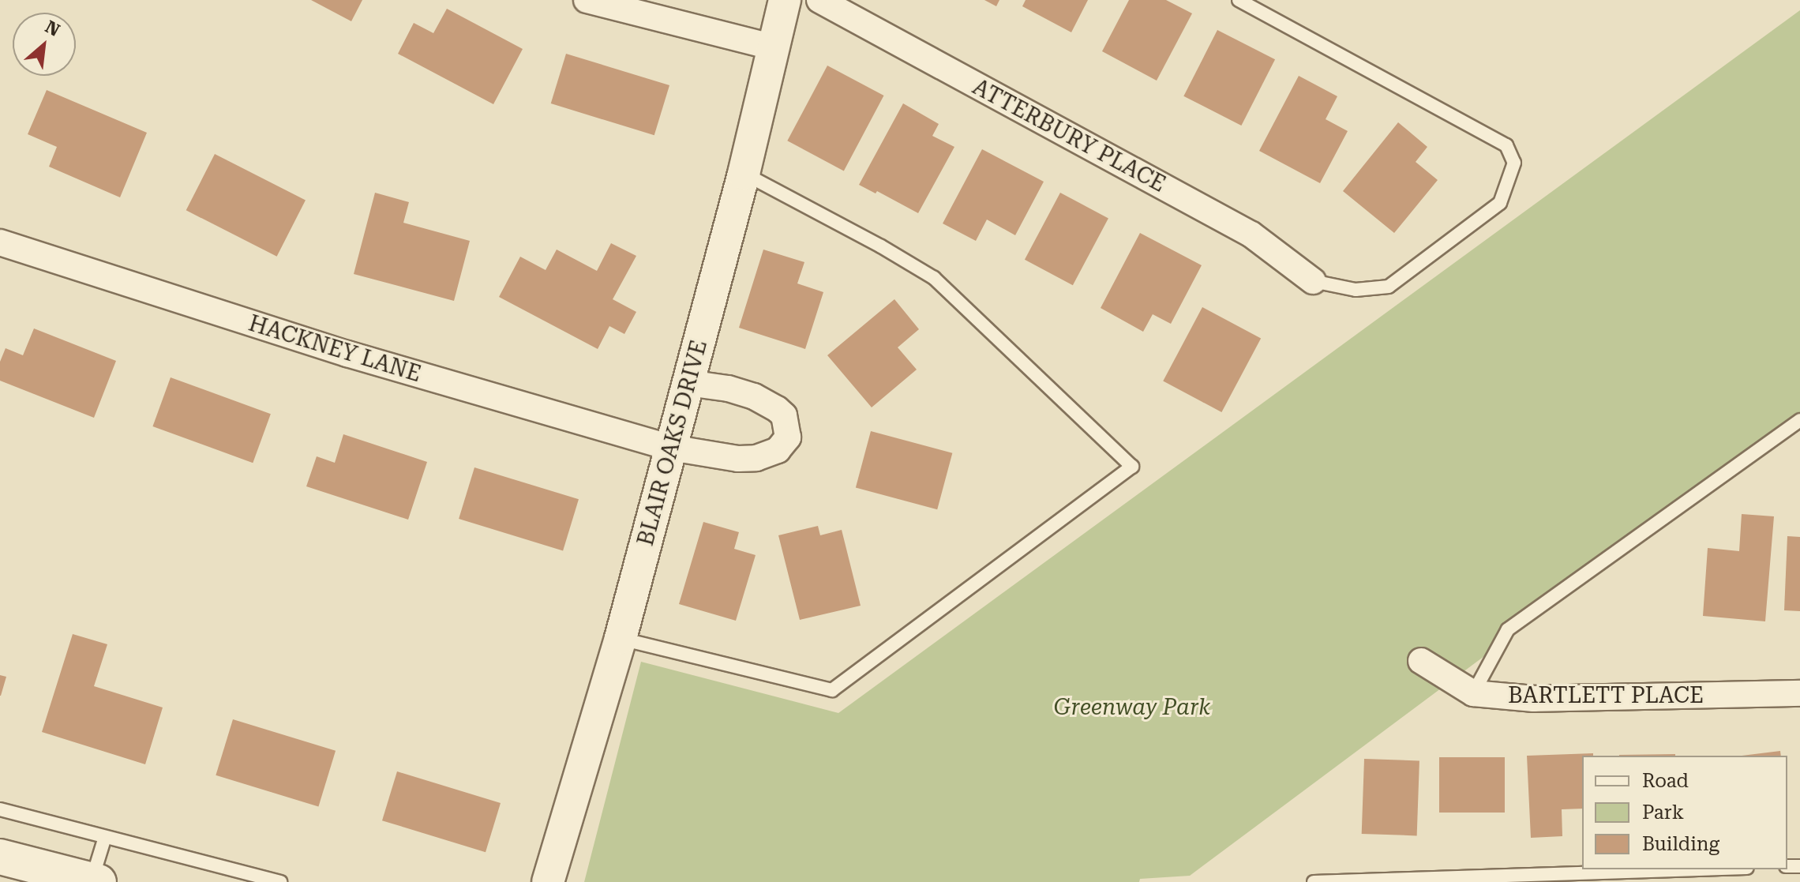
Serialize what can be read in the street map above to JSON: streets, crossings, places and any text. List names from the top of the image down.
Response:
{
  "streets": {
    "street": [
      "ATTERBURY PLACE",
      "HACKNEY LANE",
      "BLAIR OAKS DRIVE",
      "BARTLETT PLACE"
    ]
  },
  "crossings": [
    ["HACKNEY LANE", "BLAIR OAKS DRIVE"]
  ],
  "parks": ["Greenway Park"],
  "legend": ["Road", "Park", "Building"],
  "north": "top right"
}
